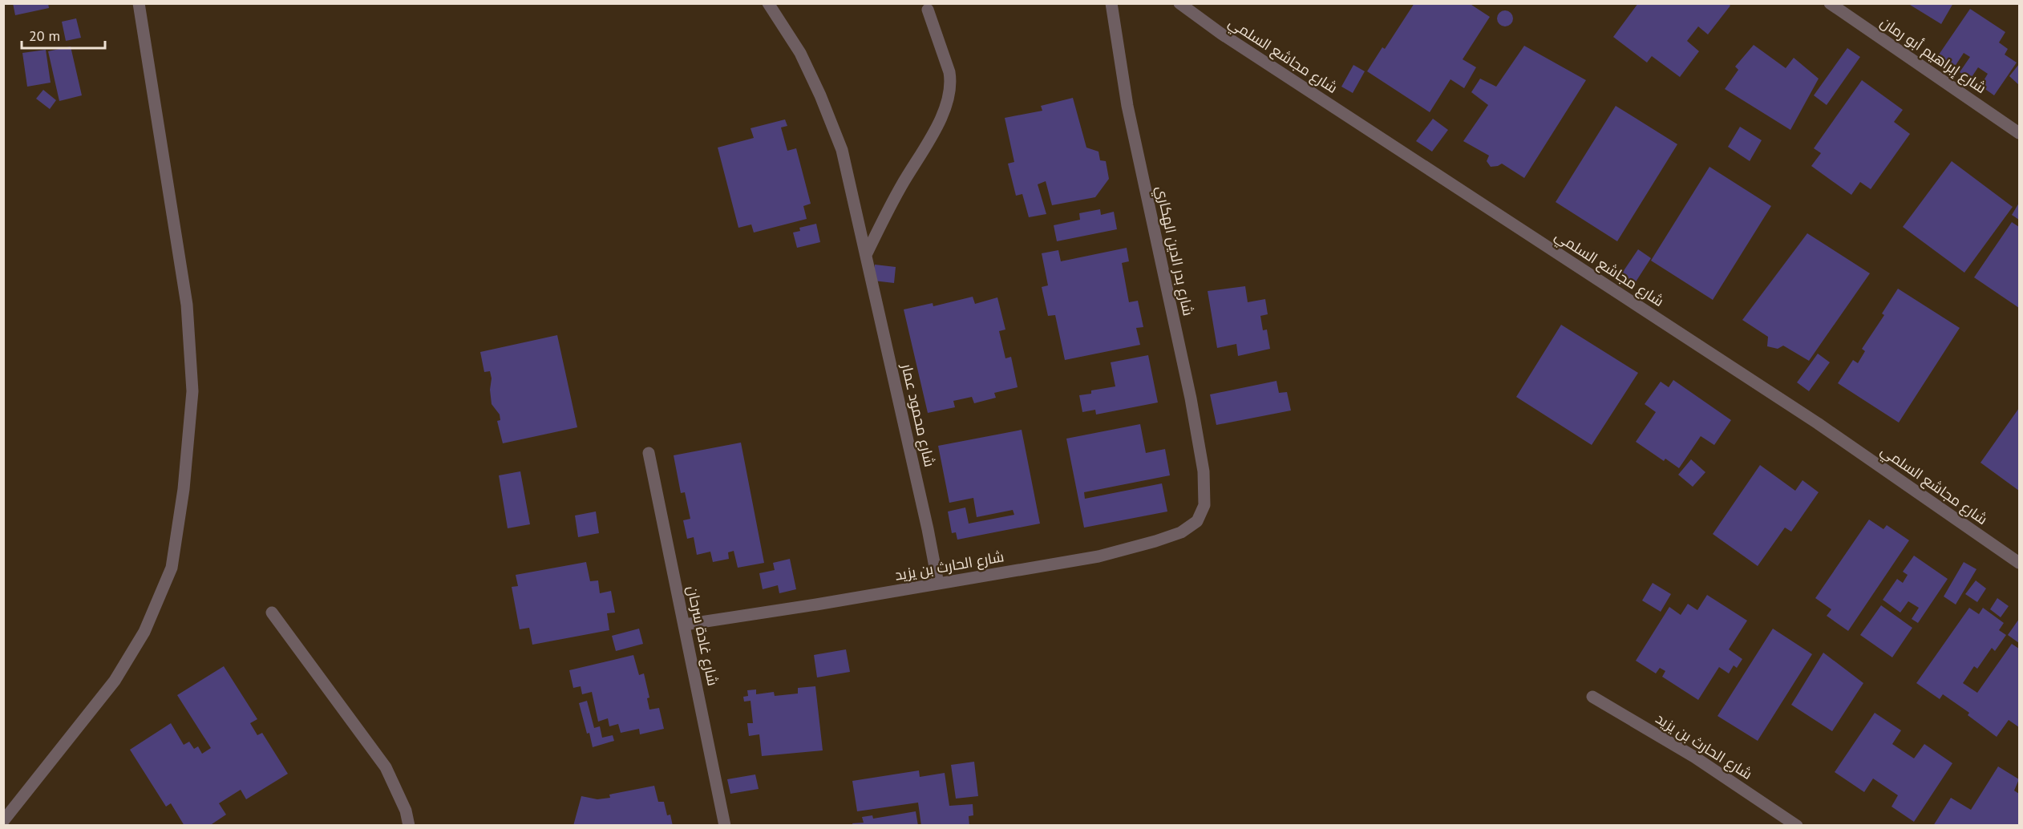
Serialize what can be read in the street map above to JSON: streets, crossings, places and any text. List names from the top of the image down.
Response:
{
  "streets": {
    "street": [
      "شارع مجاشع السلمي",
      "شارع إبراهيم أبو رمان",
      "شارع بدر الدين الهكاري",
      "شارع محمود عمار",
      "شارع الحارث بن يزيد",
      "شارع غادة سرحان"
    ]
  },
  "crossings": [
    ["شارع بدر الدين الهكاري", "شارع الحارث بن يزيد"],
    ["شارع محمود عمار", "شارع الحارث بن يزيد"],
    ["شارع الحارث بن يزيد", "شارع غادة سرحان"]
  ],
  "scale_bar": "20 m"
}
